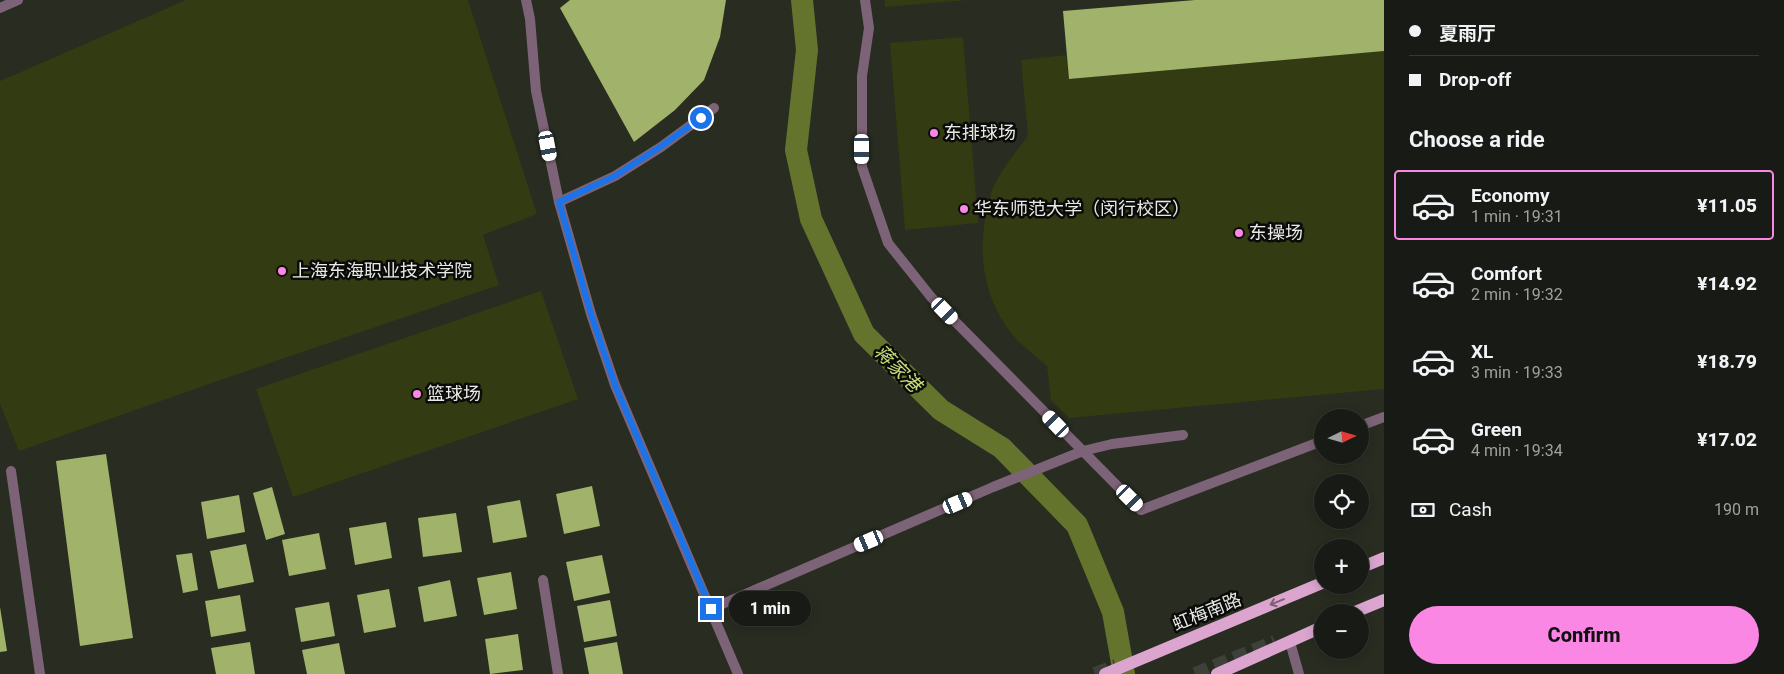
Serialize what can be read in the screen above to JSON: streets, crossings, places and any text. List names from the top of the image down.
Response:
{
  "streets": {
    "main road": ["虹梅南路"]
  },
  "water": ["蒋家港"],
  "places": [
    "东排球场",
    "华东师范大学（闵行校区）",
    "东操场",
    "上海东海职业技术学院",
    "篮球场"
  ],
  "north": "right",
  "page": {
    "banner": ["夏雨厅", "Drop-off"],
    "heading": "Choose a ride",
    "list": [
      {
        "name": "Economy",
        "note": "1 min · 19:31",
        "value": "¥11.05"
      },
      {
        "name": "Comfort",
        "note": "2 min · 19:32",
        "value": "¥14.92"
      },
      {
        "name": "XL",
        "note": "3 min · 19:33",
        "value": "¥18.79"
      },
      {
        "name": "Green",
        "note": "4 min · 19:34",
        "value": "¥17.02"
      }
    ],
    "map_buttons": ["+", "−"],
    "pay": ["Cash", "190 m"],
    "bubble": "1 min",
    "buttons": "Confirm"
  }
}
